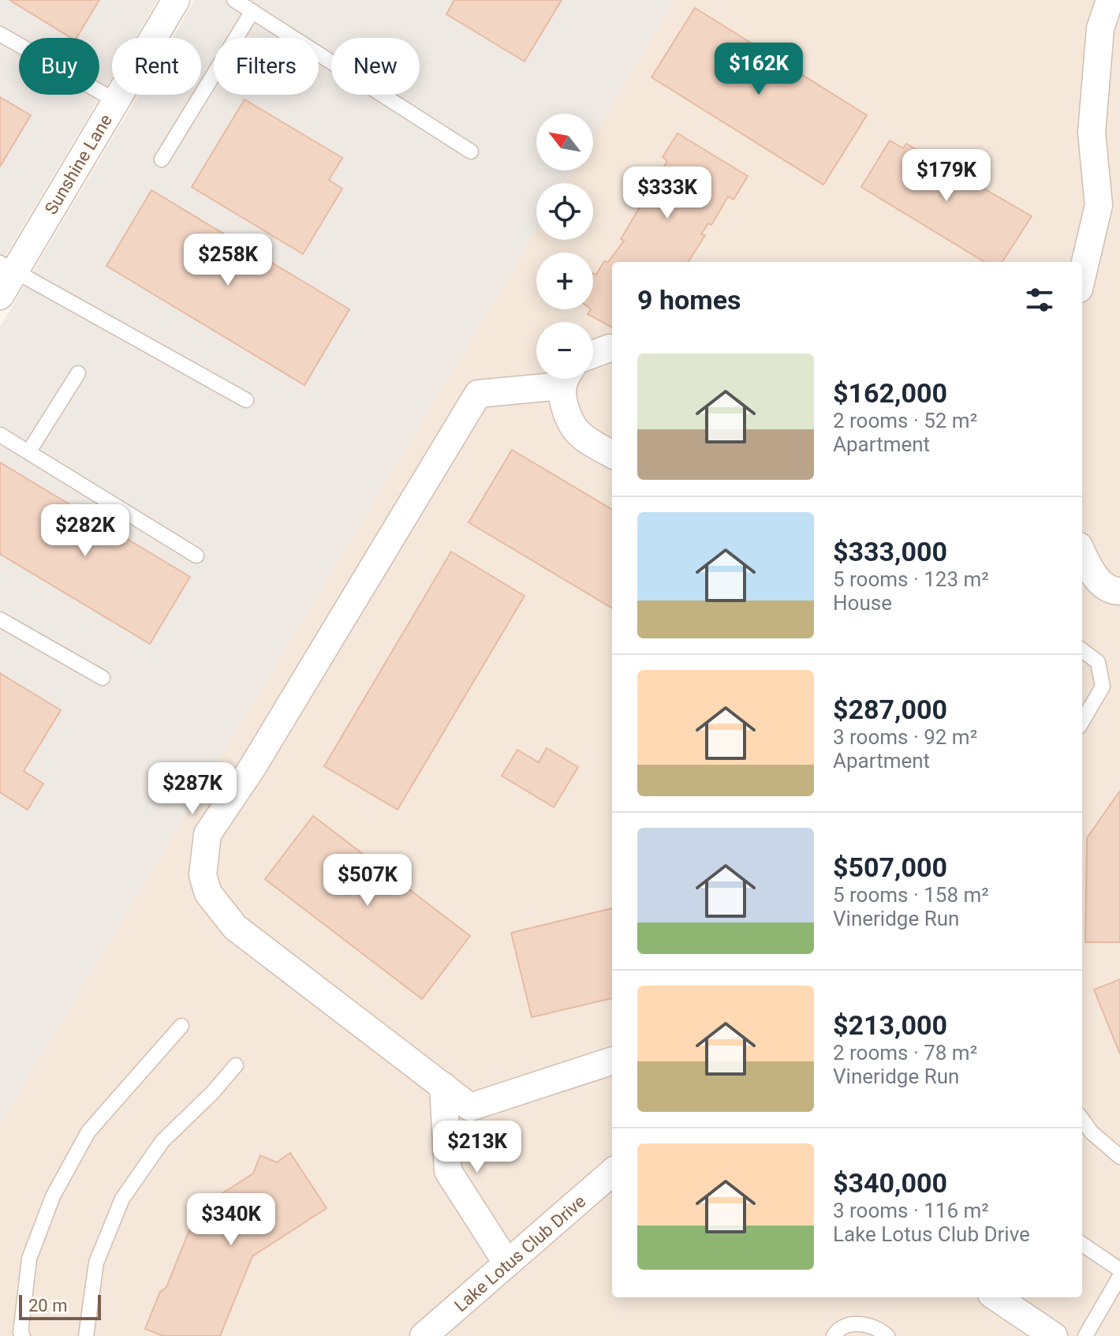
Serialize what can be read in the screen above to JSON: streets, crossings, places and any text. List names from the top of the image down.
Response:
{
  "streets": {
    "street": ["Sunshine Lane", "Lake Lotus Club Drive"]
  },
  "scale_bar": "20 m",
  "north": "top left",
  "page": {
    "chip": [
      "Buy",
      "Rent",
      "Filters",
      "New"
    ],
    "price": [
      "$162K",
      "$179K",
      "$333K",
      "$258K",
      "$282K",
      "$287K",
      "$507K",
      "$213K",
      "$340K"
    ],
    "map_buttons": ["+", "−"],
    "heading": "9 homes",
    "list": [
      {
        "name": "$162,000",
        "note": "2 rooms · 52 m² · Apartment"
      },
      {
        "name": "$333,000",
        "note": "5 rooms · 123 m² · House"
      },
      {
        "name": "$287,000",
        "note": "3 rooms · 92 m² · Apartment"
      },
      {
        "name": "$507,000",
        "note": "5 rooms · 158 m² · Vineridge Run"
      },
      {
        "name": "$213,000",
        "note": "2 rooms · 78 m² · Vineridge Run"
      },
      {
        "name": "$340,000",
        "note": "3 rooms · 116 m² · Lake Lotus Club Drive"
      }
    ],
    "scale": "20 m"
  }
}
